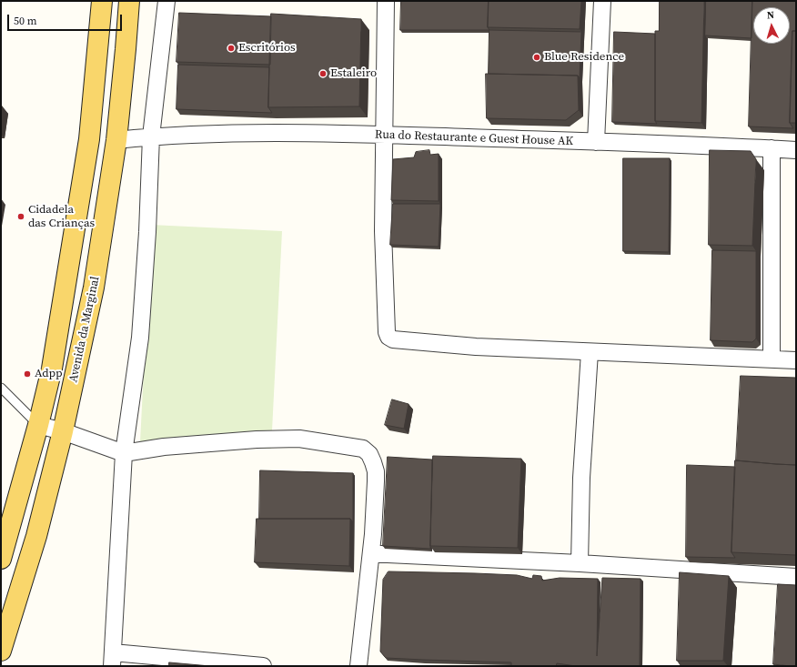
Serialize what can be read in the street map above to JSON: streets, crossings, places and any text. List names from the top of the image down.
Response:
{
  "streets": {
    "main road": ["Avenida da Marginal"],
    "street": ["Rua do Restaurante e Guest House AK"]
  },
  "crossings": [
    ["Rua do Restaurante e Guest House AK", "Avenida da Marginal"]
  ],
  "places": [
    "Escritórios",
    "Blue Residence",
    "Estaleiro",
    "Cidadela das Crianças",
    "Adpp"
  ],
  "scale_bar": "50 m",
  "north": "top"
}
